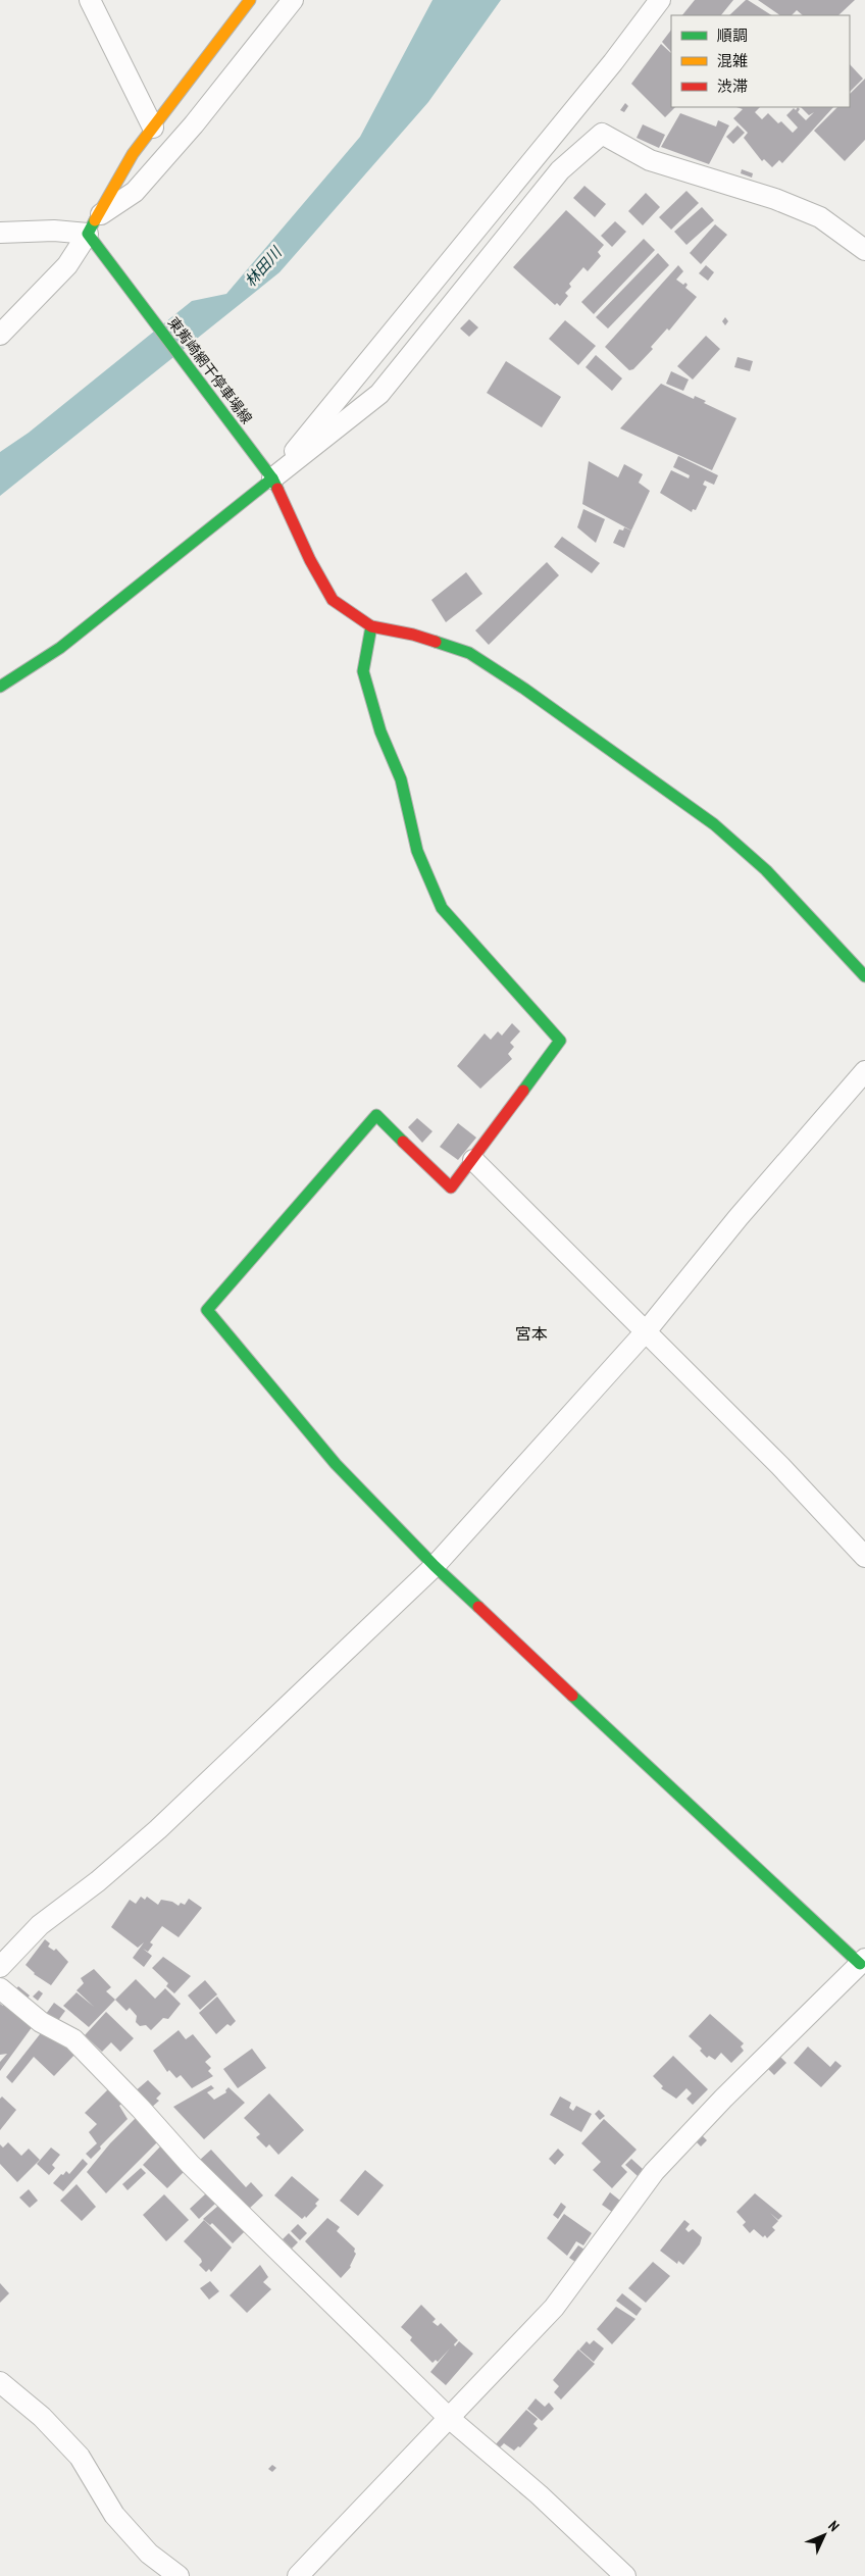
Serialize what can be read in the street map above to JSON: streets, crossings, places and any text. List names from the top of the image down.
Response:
{
  "streets": {
    "street": ["東觜崎網干停車場線"]
  },
  "districts": ["宮本"],
  "water": ["林田川"],
  "legend": ["順調", "混雑", "渋滞"],
  "north": "top right"
}
